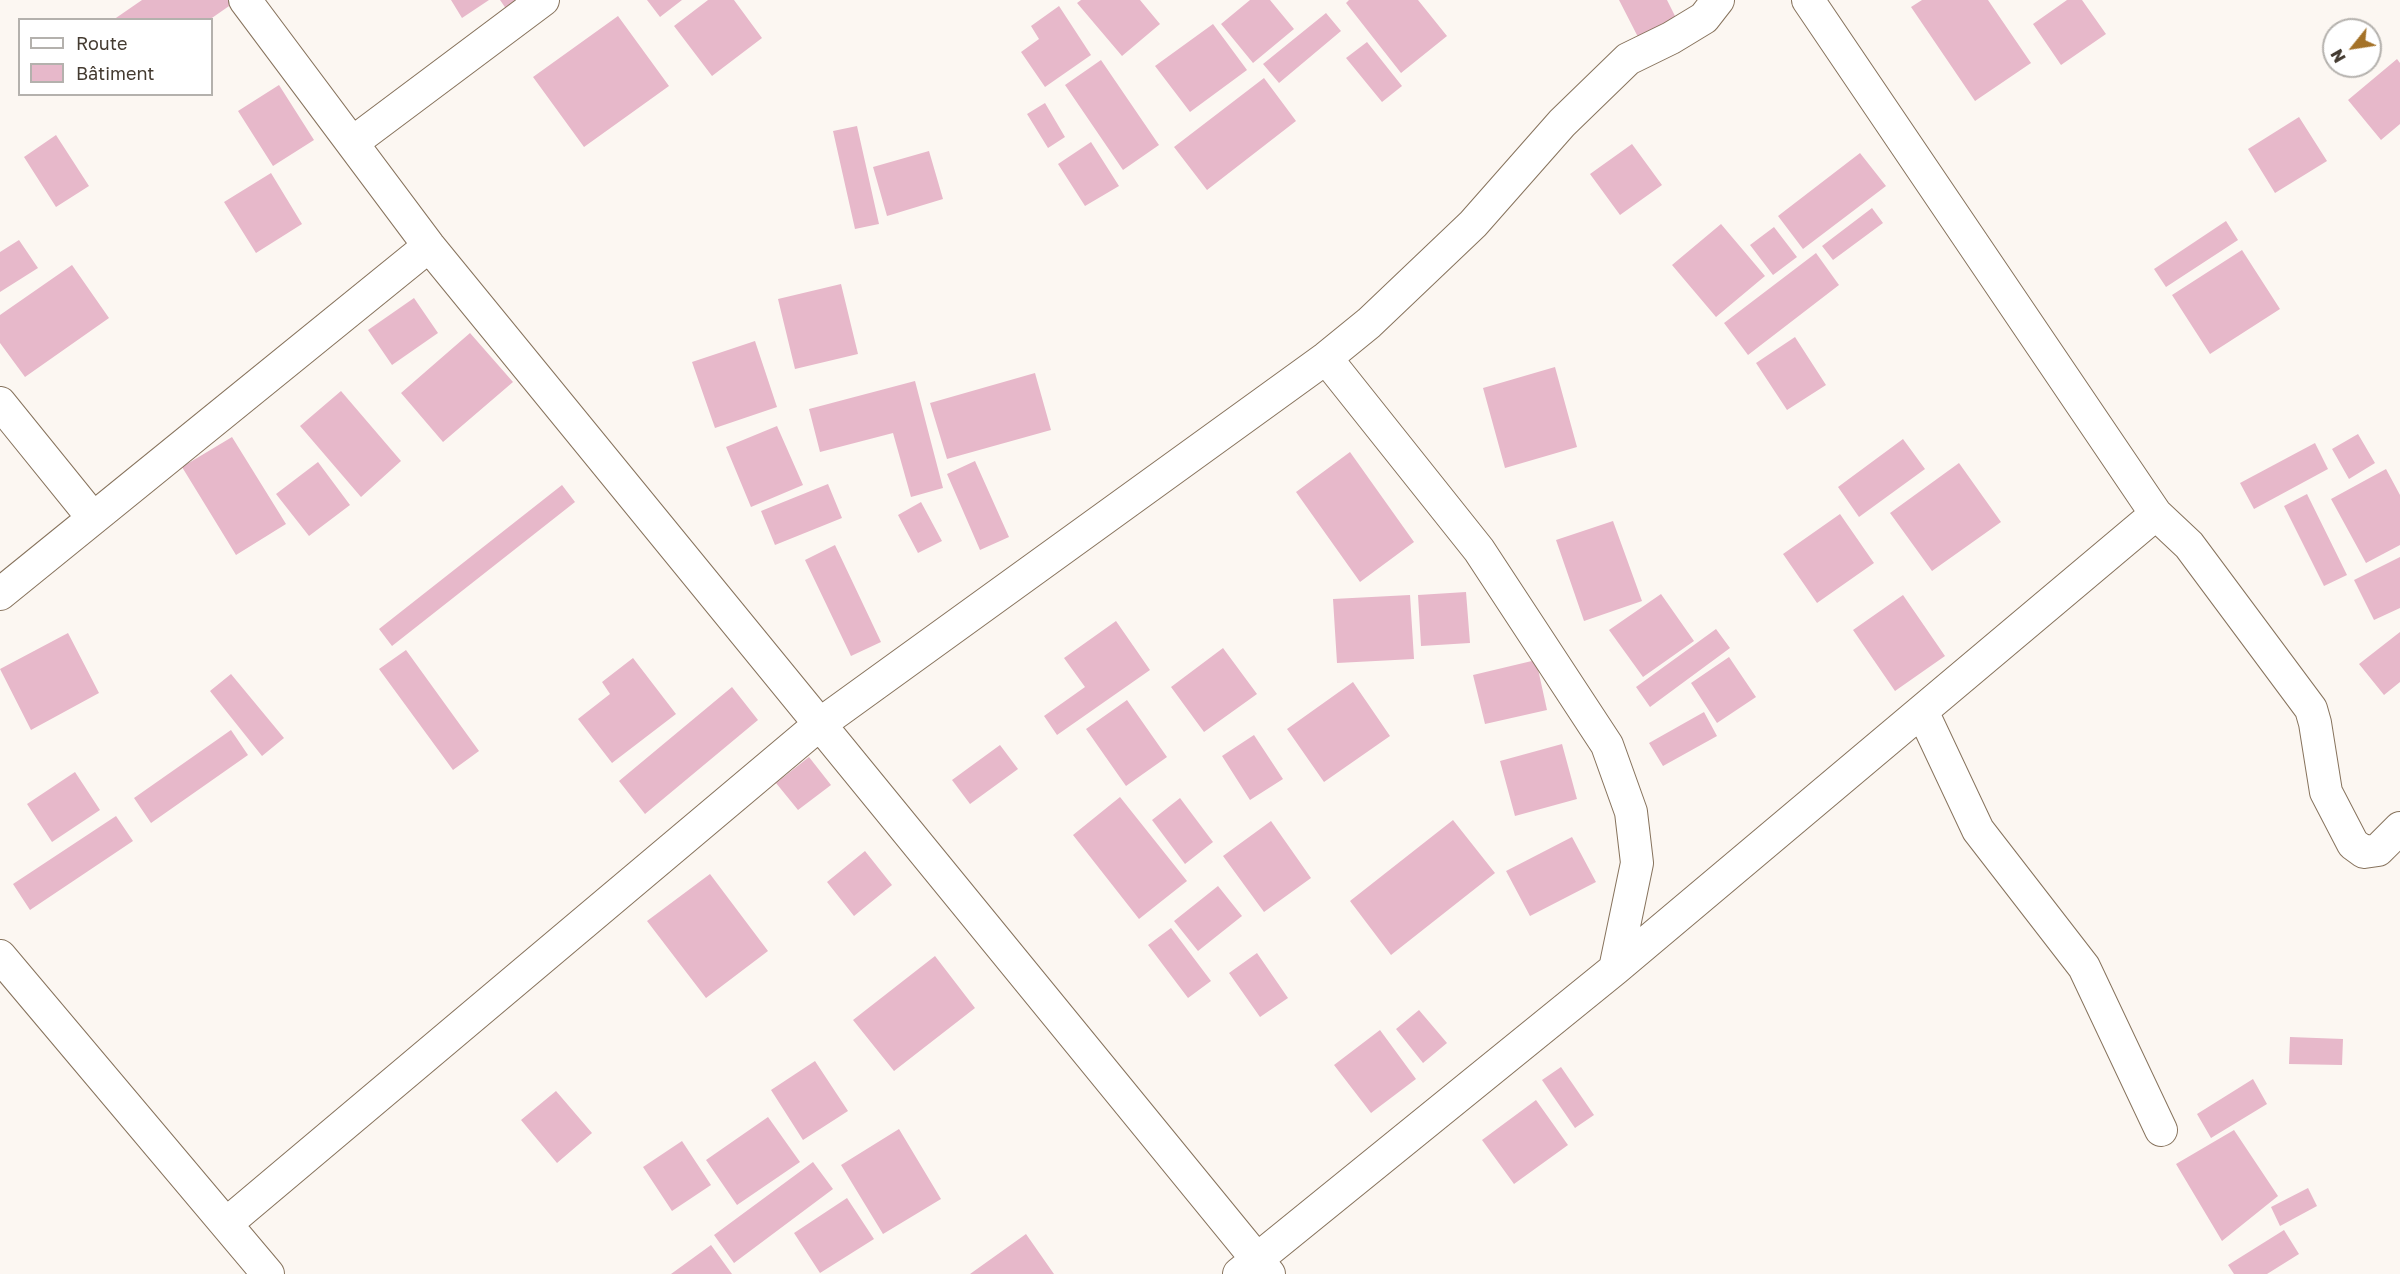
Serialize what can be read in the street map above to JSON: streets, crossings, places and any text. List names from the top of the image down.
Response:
{
  "legend": ["Route", "Bâtiment"],
  "north": "bottom left"
}
